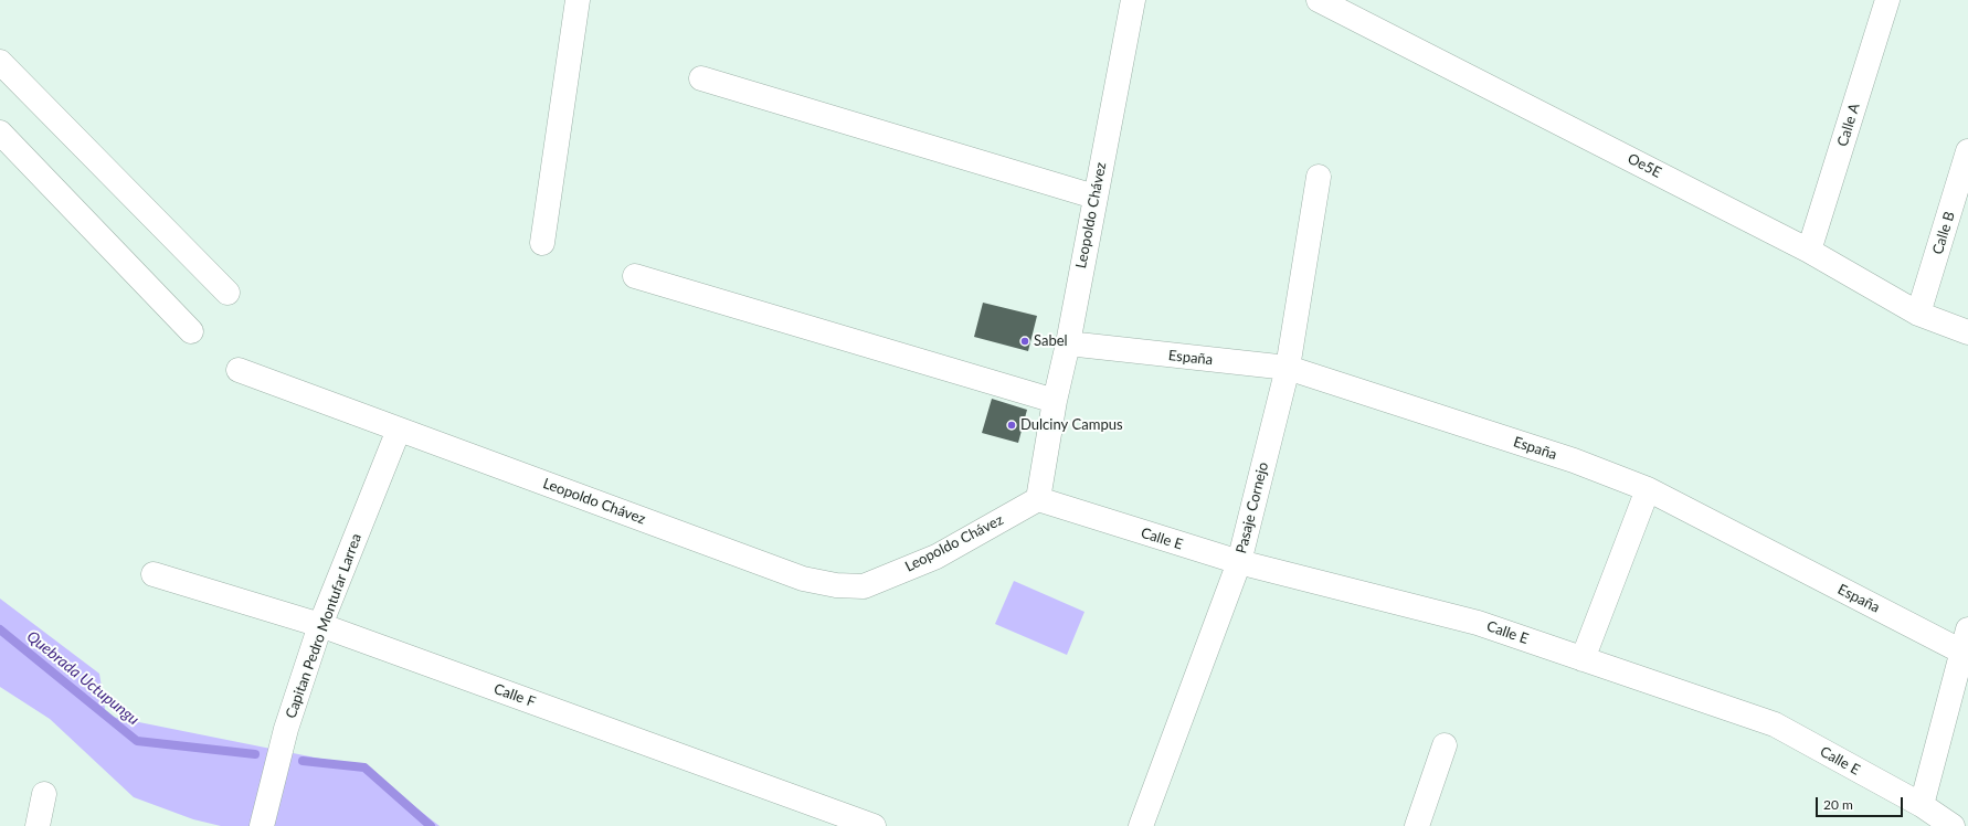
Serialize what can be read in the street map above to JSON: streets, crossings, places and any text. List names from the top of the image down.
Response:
{
  "streets": {
    "street": [
      "Calle A",
      "Oe5E",
      "Leopoldo Chávez",
      "Calle B",
      "España",
      "Pasaje Cornejo",
      "Calle E",
      "Capitan Pedro Montufar Larrea",
      "Calle F"
    ]
  },
  "crossings": [
    ["Calle A", "Oe5E"],
    ["Oe5E", "Calle B"],
    ["Leopoldo Chávez", "España"],
    ["Leopoldo Chávez", "Calle E"],
    ["Leopoldo Chávez", "Capitan Pedro Montufar Larrea"],
    ["España", "Pasaje Cornejo"],
    ["Pasaje Cornejo", "Calle E"],
    ["Capitan Pedro Montufar Larrea", "Calle F"]
  ],
  "water": ["Quebrada Uctupungu"],
  "places": ["Sabel", "Dulciny Campus"],
  "scale_bar": "20 m"
}
